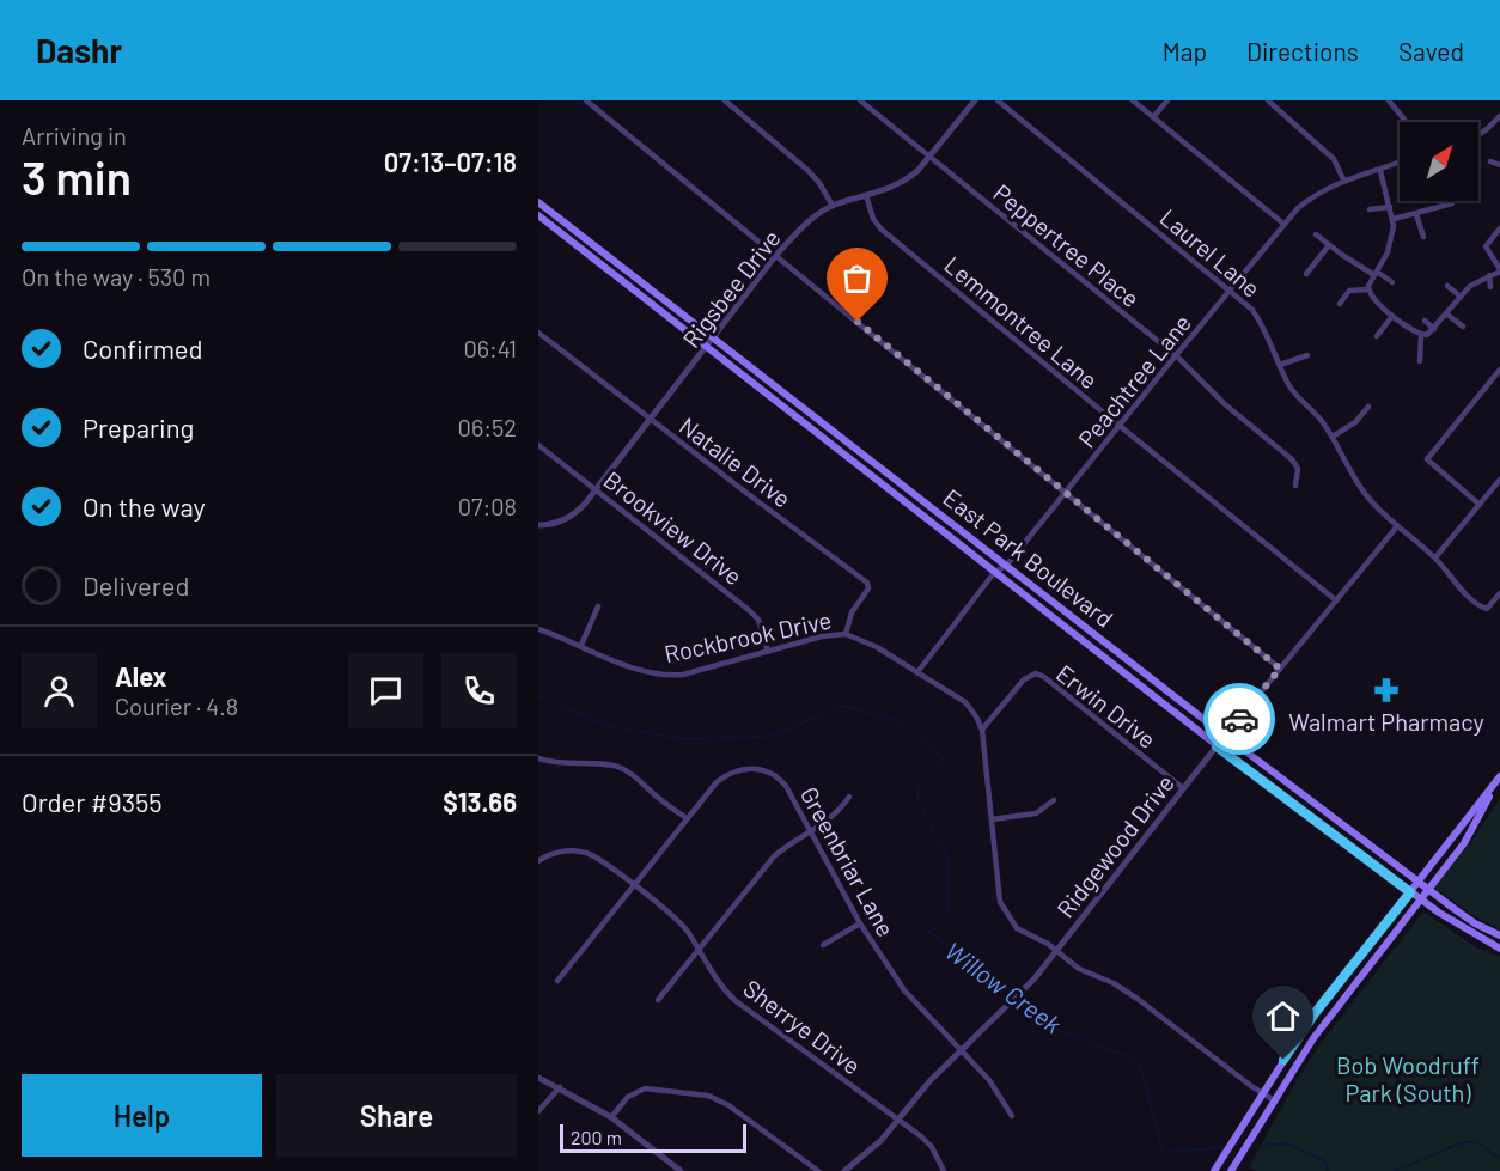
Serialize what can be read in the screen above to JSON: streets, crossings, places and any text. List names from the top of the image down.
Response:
{
  "streets": {
    "main road": ["East Park Boulevard"],
    "street": [
      "Peppertree Place",
      "Laurel Lane",
      "Rigsbee Drive",
      "Lemmontree Lane",
      "Peachtree Lane",
      "Natalie Drive",
      "Brookview Drive",
      "Rockbrook Drive",
      "Erwin Drive",
      "Ridgewood Drive",
      "Greenbriar Lane",
      "Sherrye Drive"
    ]
  },
  "crossings": [
    ["Peppertree Place", "Rigsbee Drive"],
    ["Peppertree Place", "Peachtree Lane"],
    ["Laurel Lane", "Peachtree Lane"],
    ["Laurel Lane", "Ridgewood Drive"],
    ["Rigsbee Drive", "Lemmontree Lane"],
    ["Rigsbee Drive", "Natalie Drive"],
    ["Rigsbee Drive", "Brookview Drive"],
    ["Rigsbee Drive", "East Park Boulevard"],
    ["Lemmontree Lane", "Peachtree Lane"],
    ["Lemmontree Lane", "Ridgewood Drive"],
    ["Peachtree Lane", "East Park Boulevard"],
    ["Peachtree Lane", "Rockbrook Drive"],
    ["Natalie Drive", "Rockbrook Drive"],
    ["Brookview Drive", "Rockbrook Drive"],
    ["East Park Boulevard", "Ridgewood Drive"],
    ["Rockbrook Drive", "Erwin Drive"],
    ["Rockbrook Drive", "Ridgewood Drive"],
    ["Erwin Drive", "Ridgewood Drive"],
    ["Ridgewood Drive", "Greenbriar Lane"],
    ["Ridgewood Drive", "Sherrye Drive"],
    ["Greenbriar Lane", "Sherrye Drive"]
  ],
  "water": ["Willow Creek"],
  "parks": ["Bob Woodruff Park (South)"],
  "places": {
    "pharmacy": ["Walmart Pharmacy"]
  },
  "scale_bar": "200 m",
  "north": "top right",
  "page": {
    "header": "Dashr",
    "nav": ["Map", "Directions", "Saved"],
    "heading": ["3 min", "Arriving in", "07:13–07:18"],
    "panel": [
      "Alex",
      "Courier · 4.8",
      "Order #9355",
      "$13.66"
    ],
    "bar": "On the way · 530 m",
    "list": [
      ["Confirmed", "06:41"],
      ["Preparing", "06:52"],
      ["On the way", "07:08"],
      "Delivered"
    ],
    "buttons": ["Help", "Share"],
    "scale": "200 m"
  }
}
